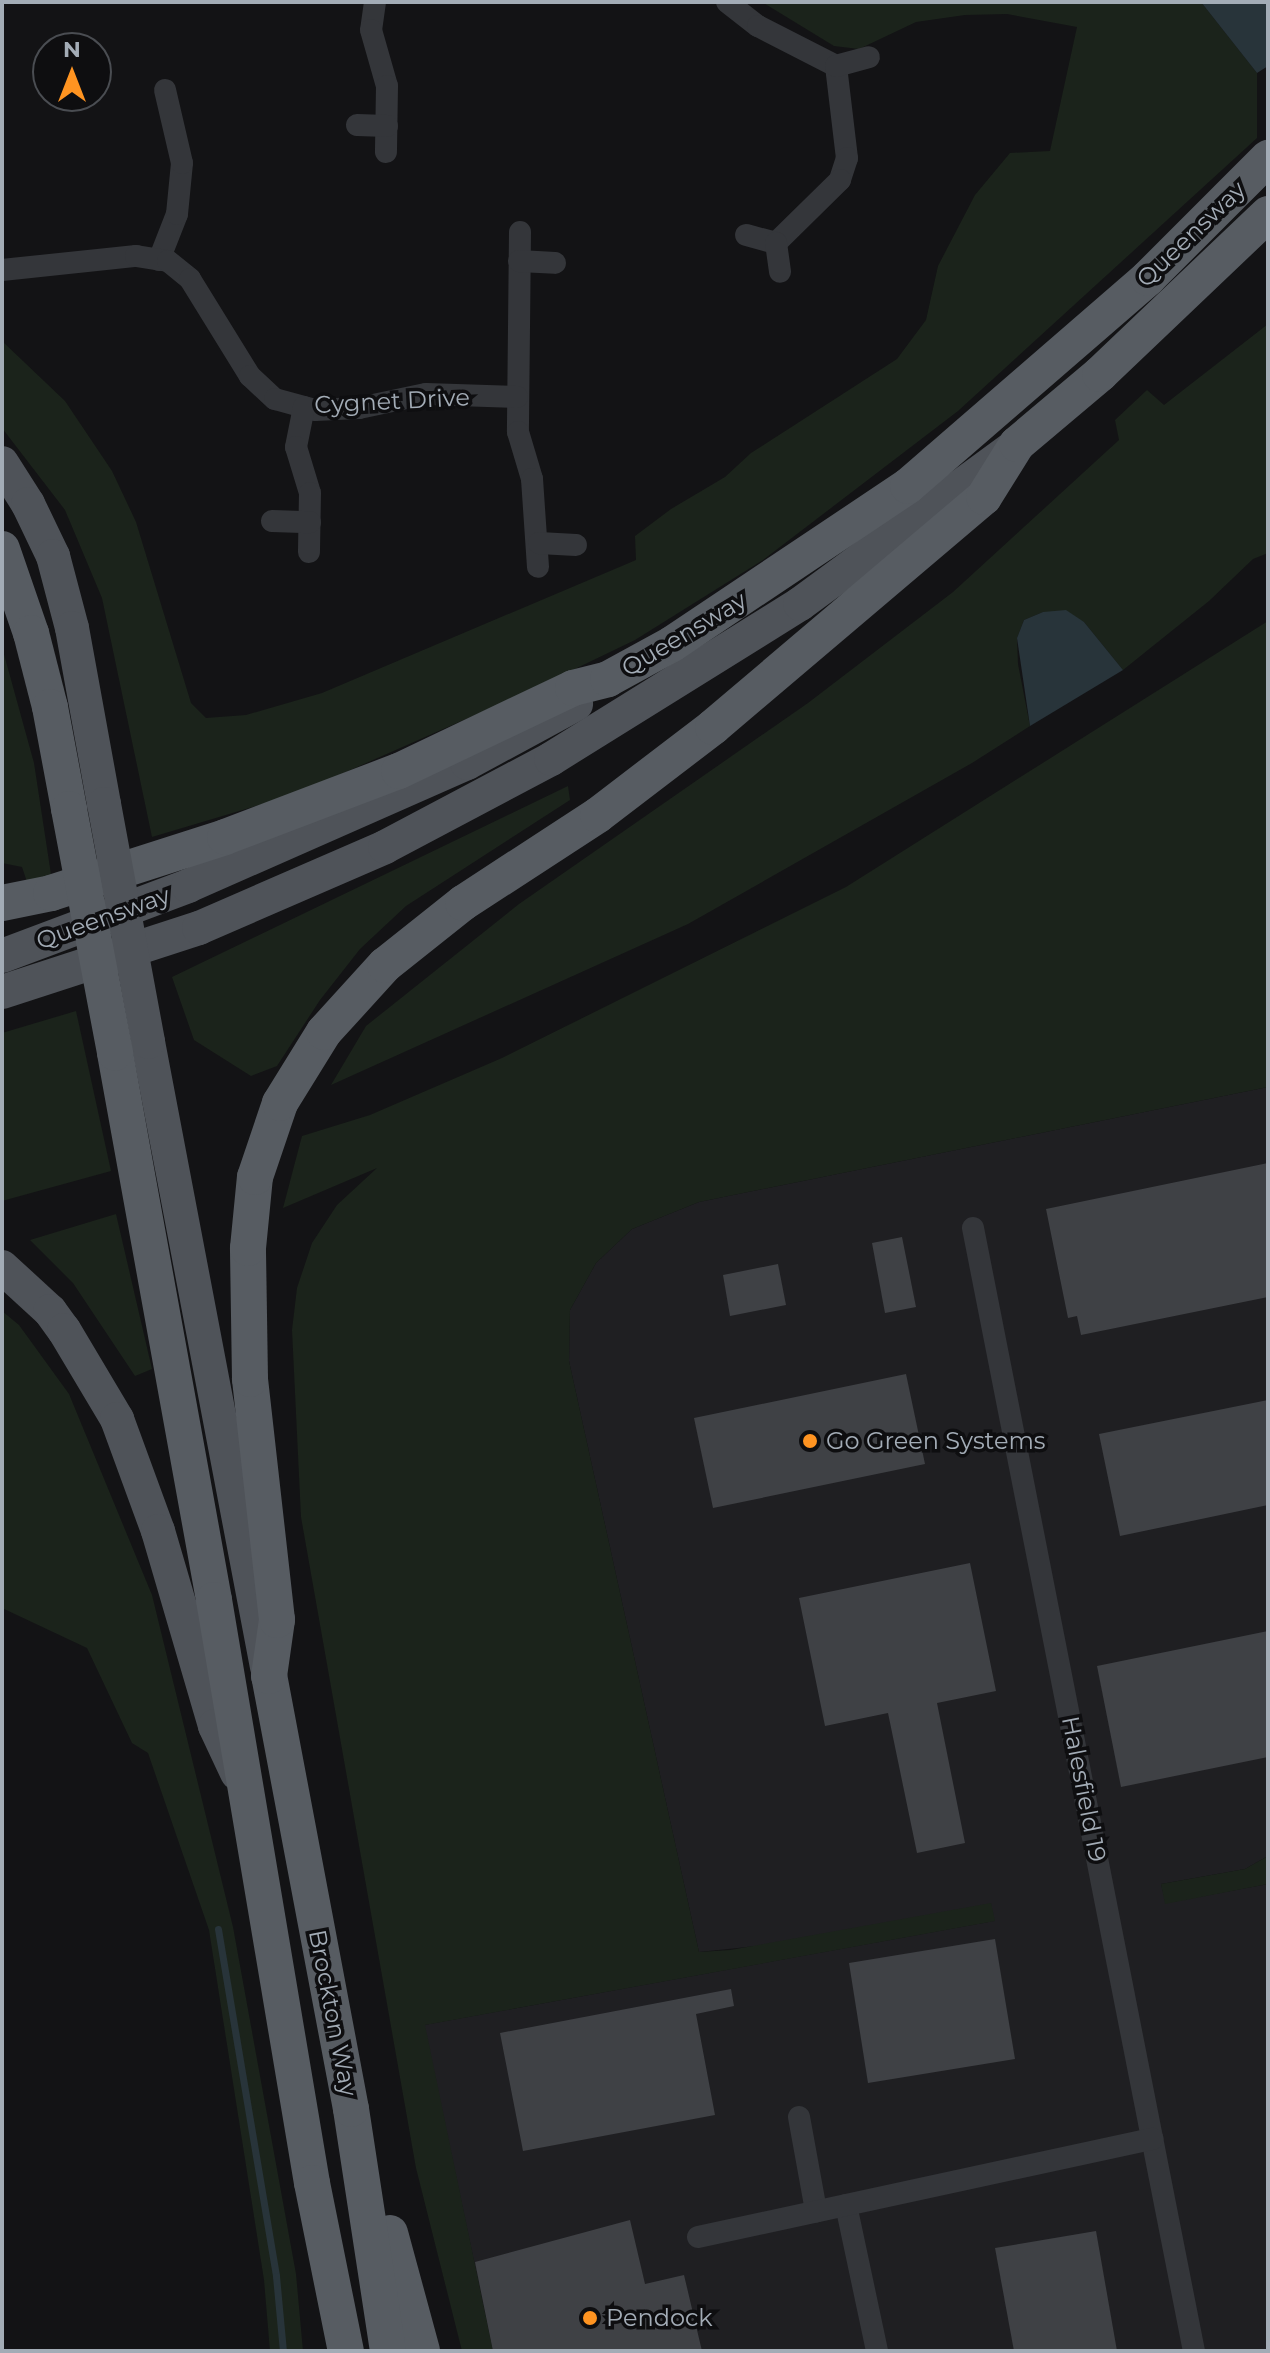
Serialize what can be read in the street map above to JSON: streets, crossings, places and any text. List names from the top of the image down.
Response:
{
  "streets": {
    "highway": ["Queensway", "Brockton Way"],
    "street": ["Cygnet Drive", "Halesfield 19"]
  },
  "crossings": [
    ["Queensway", "Brockton Way"]
  ],
  "places": ["Go Green Systems", "Pendock"],
  "north": "top"
}
